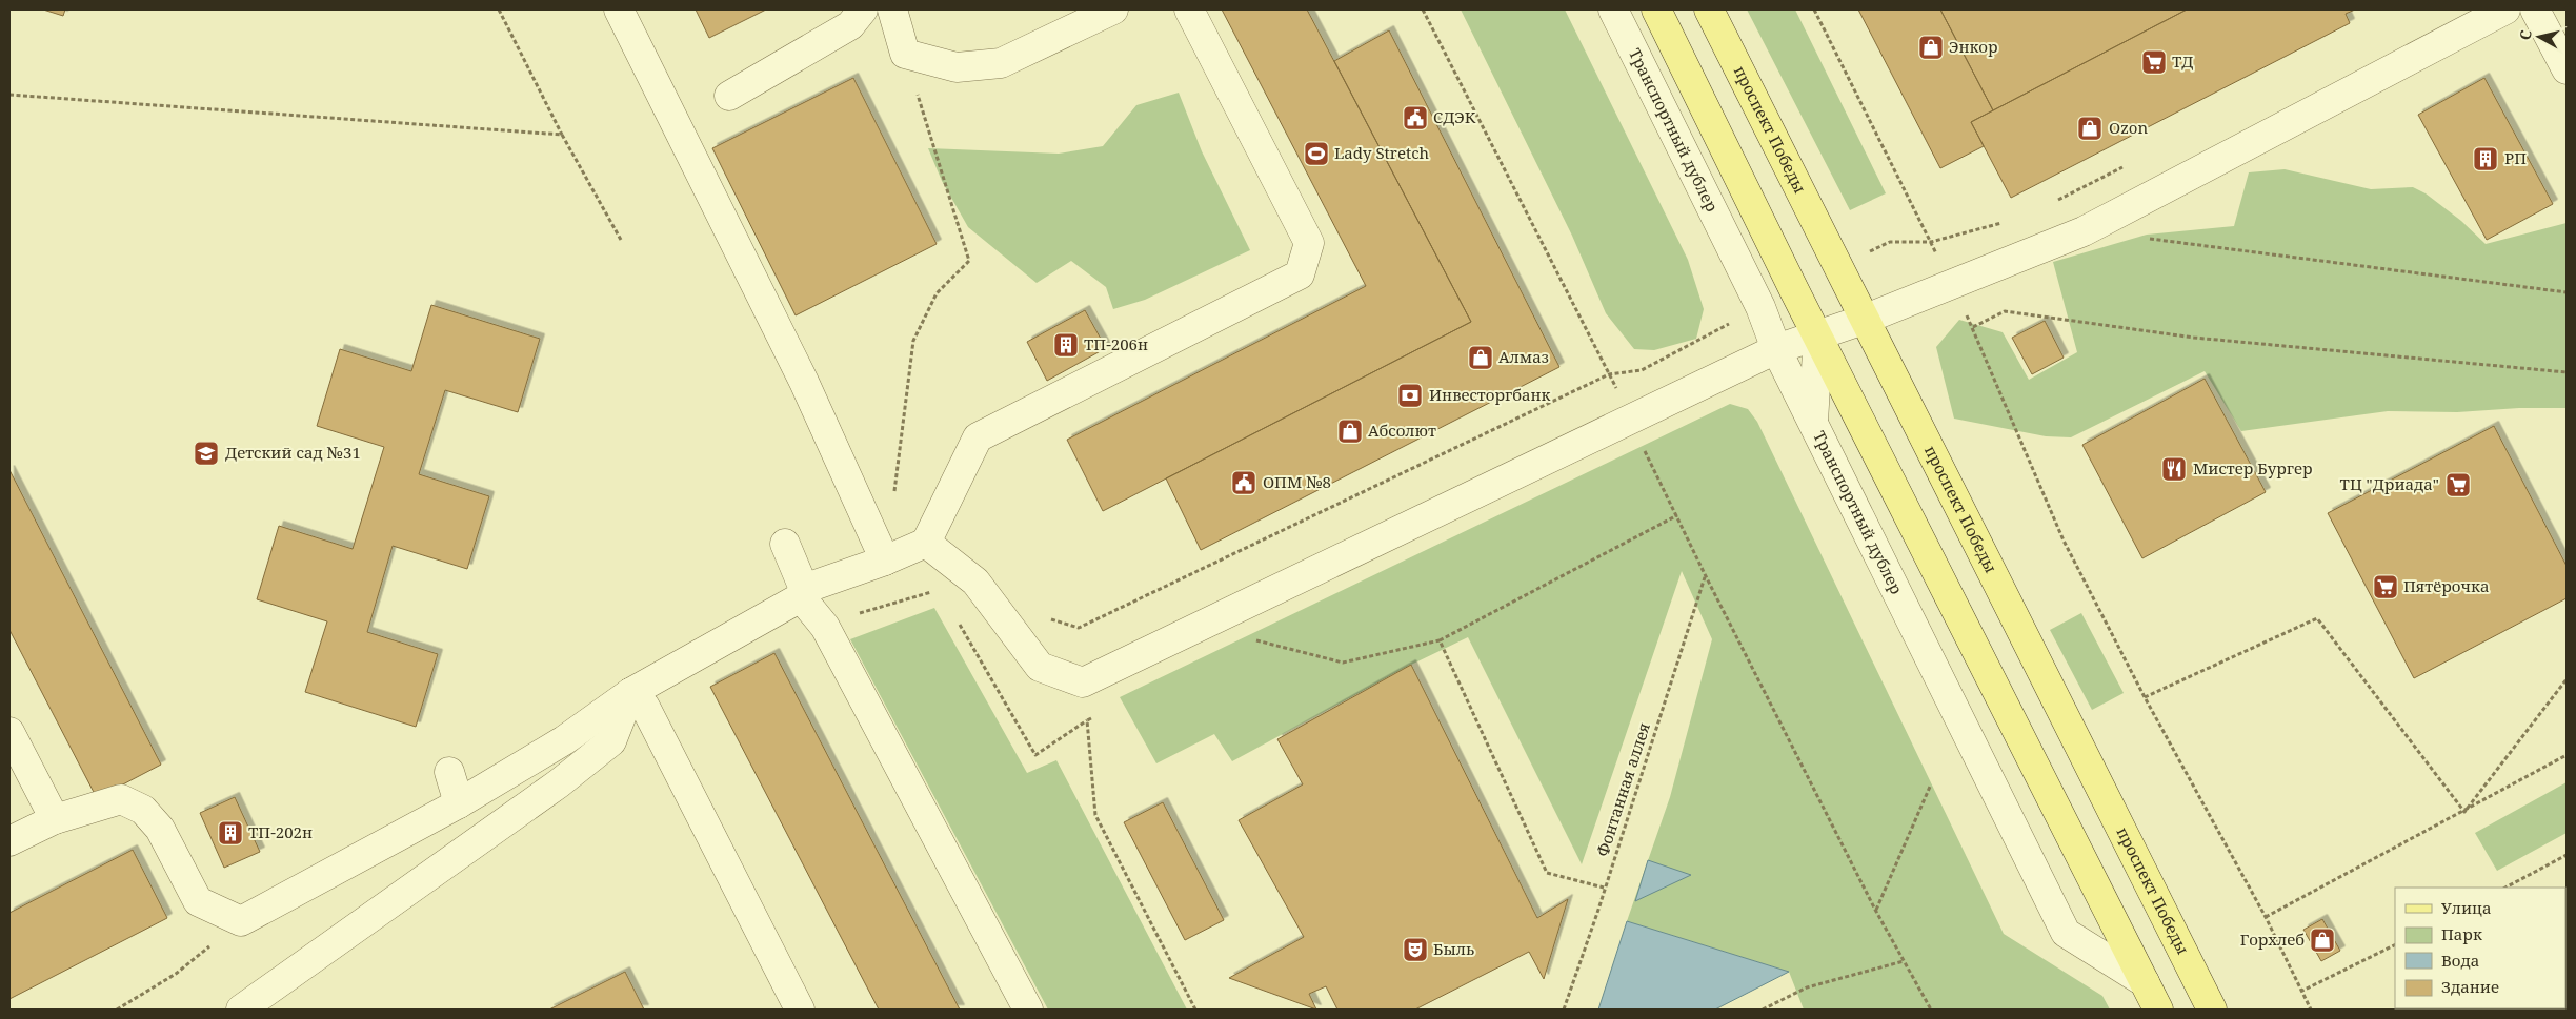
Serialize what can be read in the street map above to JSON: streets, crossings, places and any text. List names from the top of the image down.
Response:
{
  "streets": {
    "main road": ["проспект Победы"],
    "lane": ["Транспортный дублер"],
    "path": ["Фонтанная аллея"]
  },
  "places": {
    "shop": [
      "Энкор",
      "Ozon",
      "Алмаз",
      "Абсолют",
      "Горхлеб"
    ],
    "supermarket": ["ТД", "ТЦ \"Дриада\"", "Пятёрочка"],
    "public building": ["СДЭК", "ОПМ №8"],
    "sports": ["Lady Stretch"],
    "building": ["РП", "ТП-206н", "ТП-202н"],
    "bank": ["Инвесторгбанк"],
    "school or university": ["Детский сад №31"],
    "restaurant": ["Мистер Бургер"],
    "theatre": ["Быль"]
  },
  "legend": [
    "Улица",
    "Парк",
    "Вода",
    "Здание"
  ],
  "north": "left"
}
